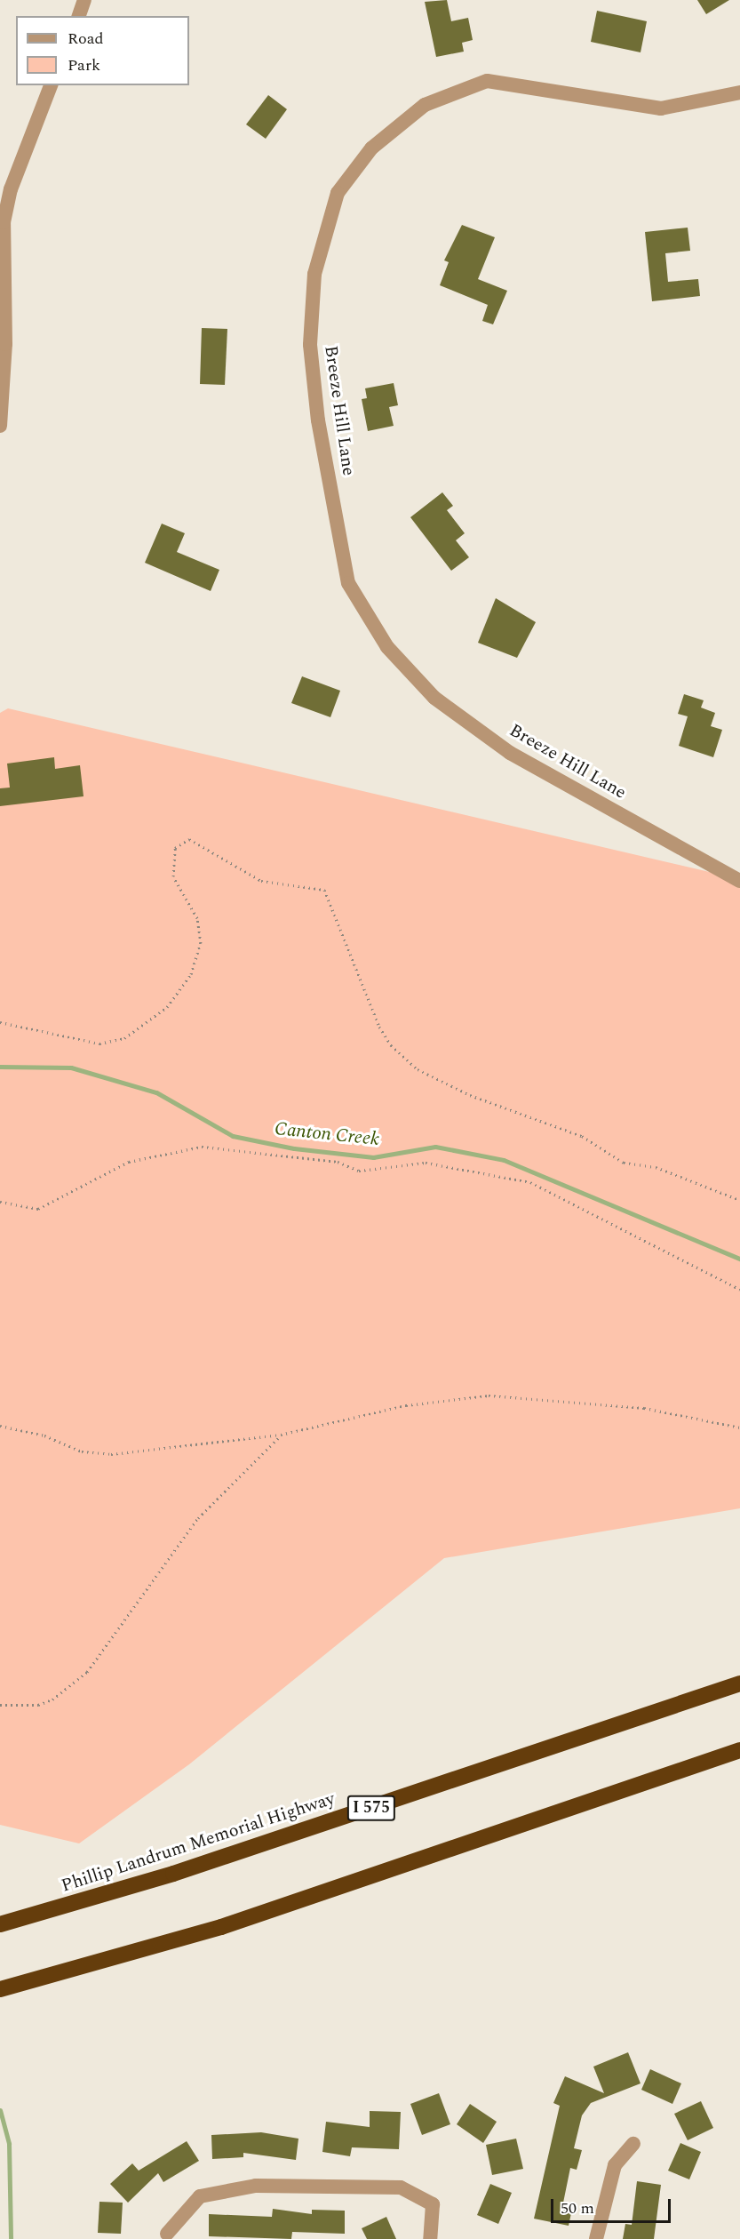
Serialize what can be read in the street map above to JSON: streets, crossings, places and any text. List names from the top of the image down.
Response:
{
  "streets": {
    "highway": ["I 575", "Phillip Landrum Memorial Highway"],
    "street": ["Breeze Hill Lane"]
  },
  "water": ["Canton Creek"],
  "legend": ["Road", "Park"],
  "scale_bar": "50 m"
}
